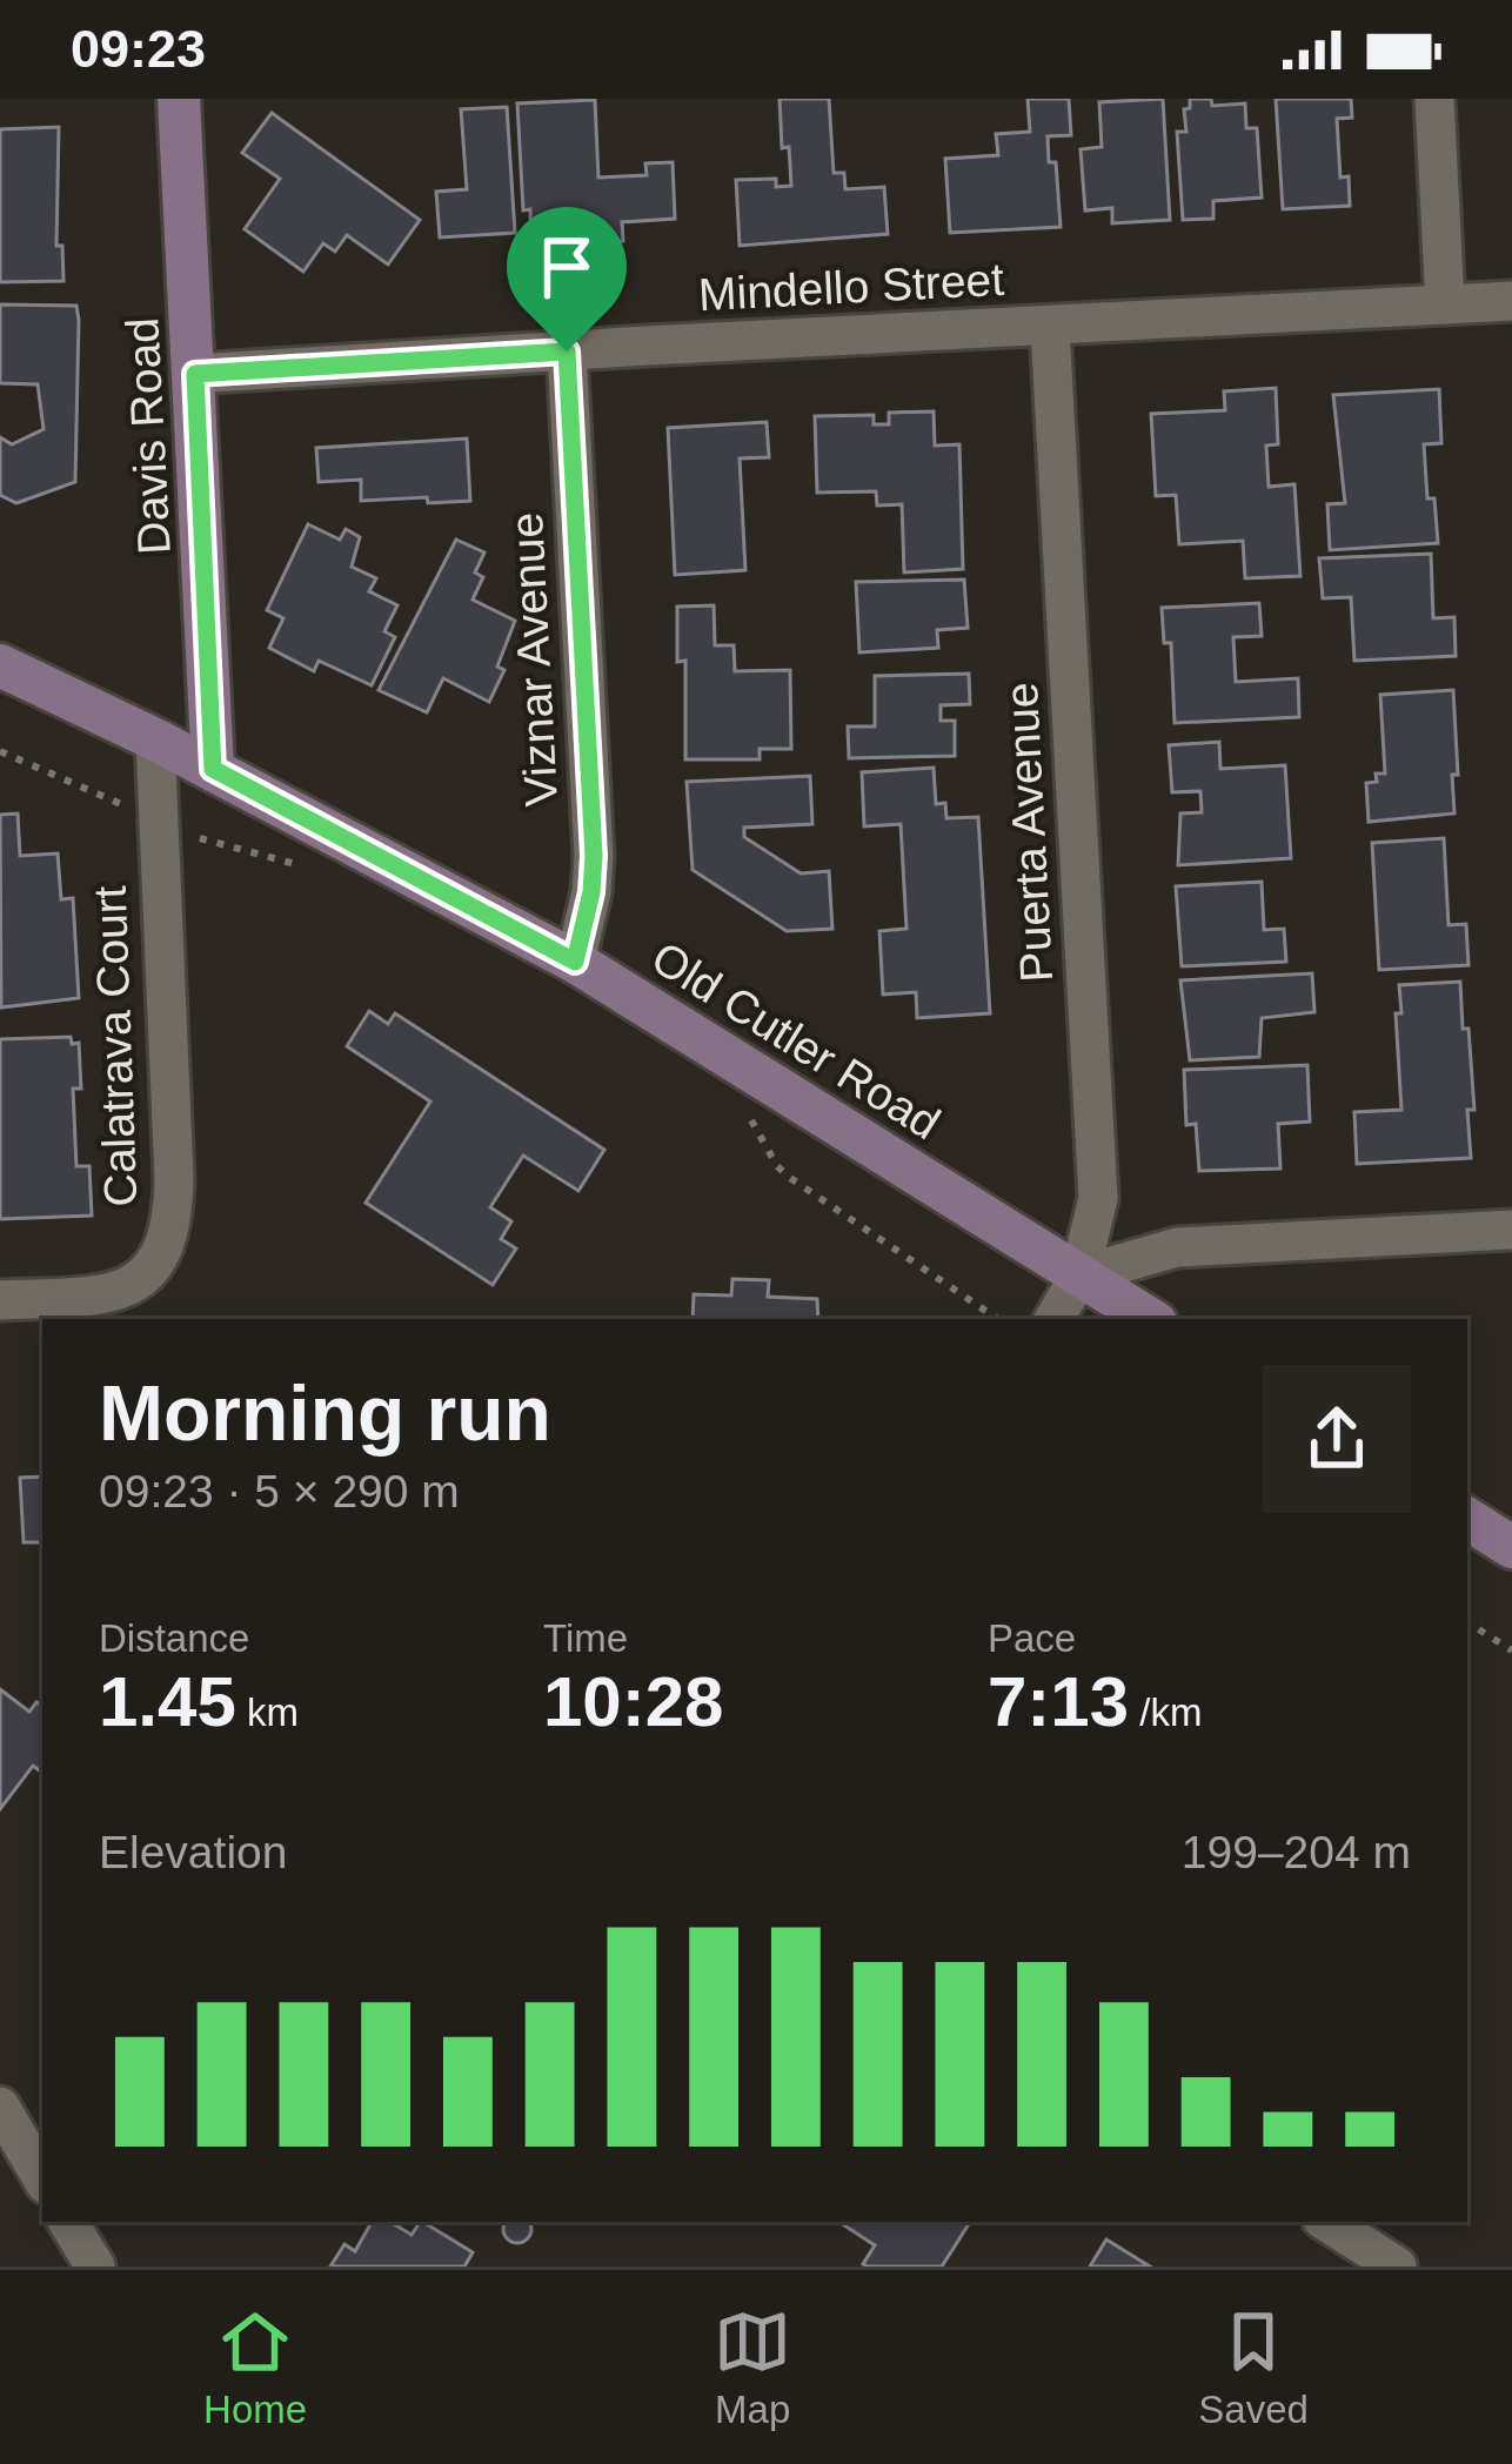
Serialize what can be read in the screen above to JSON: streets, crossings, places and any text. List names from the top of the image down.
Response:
{
  "streets": {
    "main road": ["Davis Road", "Old Cutler Road"],
    "street": [
      "Mindello Street",
      "Viznar Avenue",
      "Puerta Avenue",
      "Calatrava Court"
    ]
  },
  "crossings": [
    ["Mindello Street", "Davis Road"],
    ["Mindello Street", "Viznar Avenue"],
    ["Mindello Street", "Puerta Avenue"],
    ["Davis Road", "Old Cutler Road"],
    ["Viznar Avenue", "Old Cutler Road"],
    ["Puerta Avenue", "Old Cutler Road"],
    ["Old Cutler Road", "Calatrava Court"]
  ],
  "page": {
    "status": "09:23",
    "heading": ["Morning run", "09:23 · 5 × 290 m"],
    "stats": [
      ["Distance", "1.45 km"],
      ["Time", "10:28"],
      ["Pace", "7:13 /km"]
    ],
    "chart": ["Elevation", "199–204 m"],
    "tabs": ["Home", "Map", "Saved"]
  }
}
